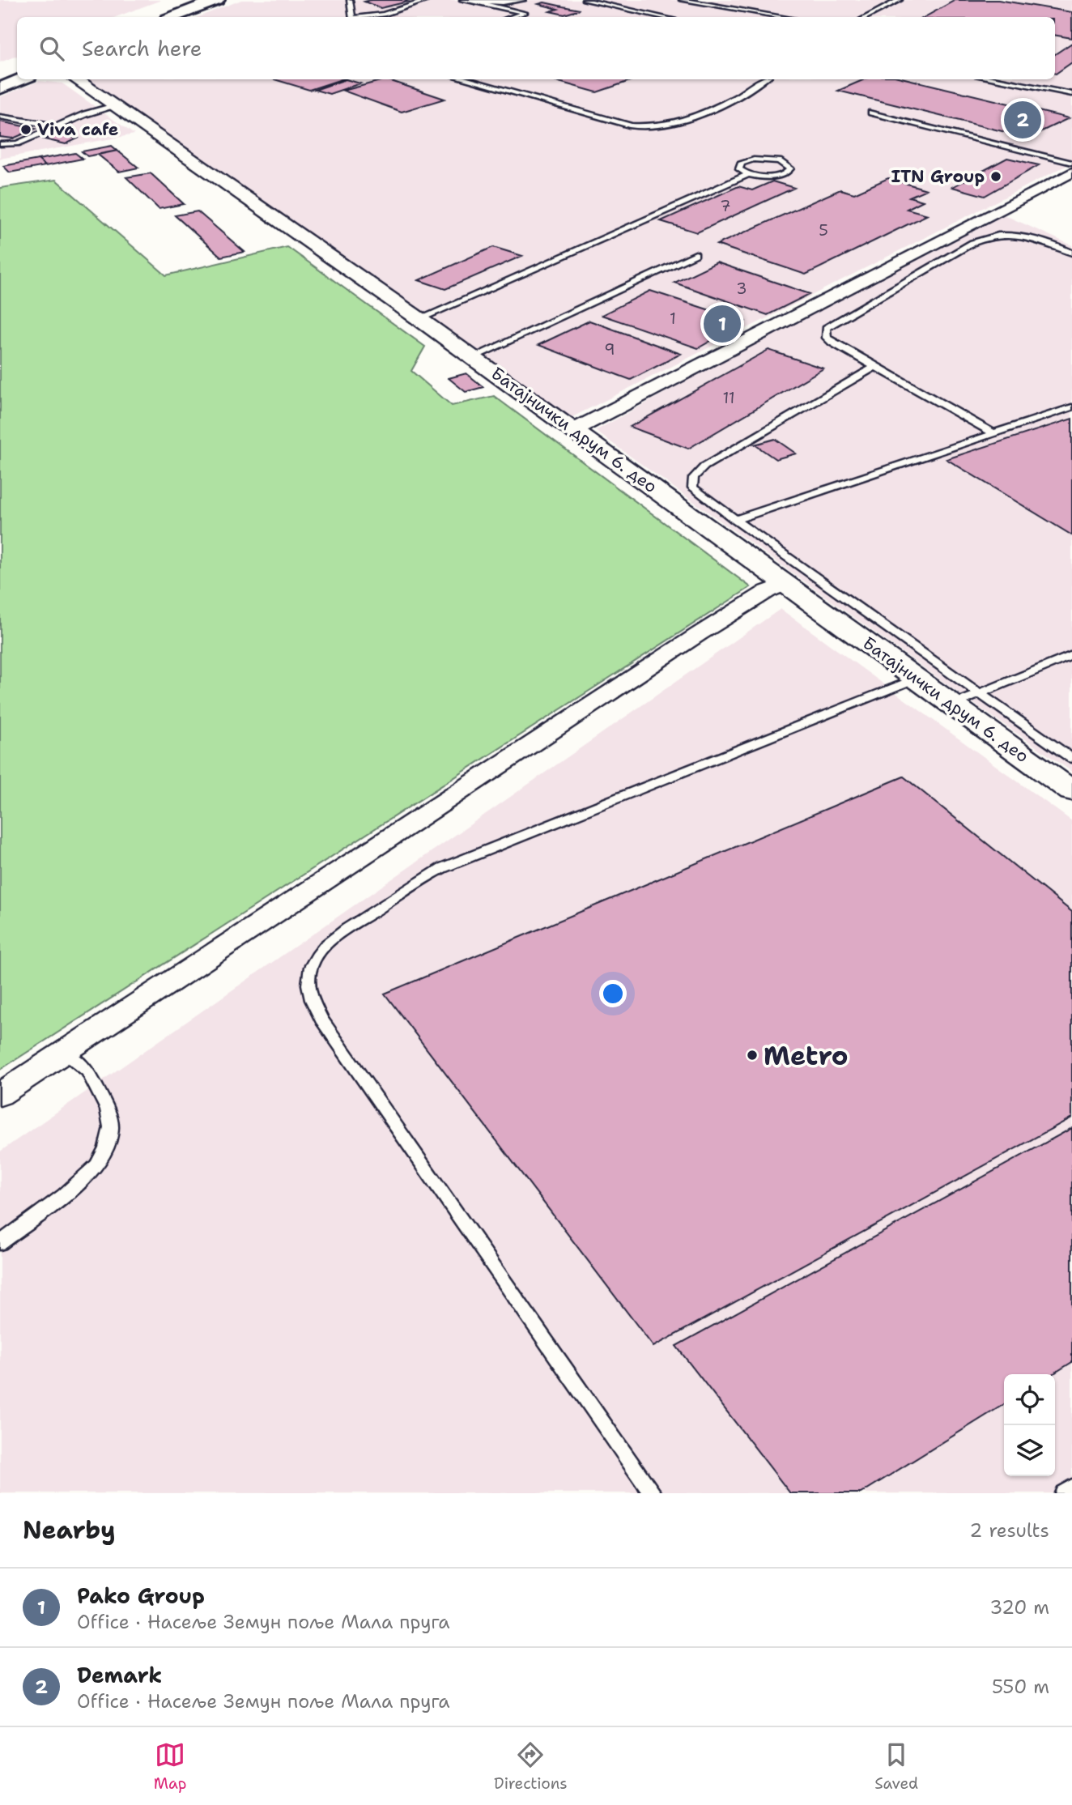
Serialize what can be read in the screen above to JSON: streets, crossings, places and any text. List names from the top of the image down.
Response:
{
  "streets": {
    "street": ["Батајнички друм 6. део"]
  },
  "places": ["Viva cafe", "ITN Group", "Metro"],
  "house_numbers": [
    "7",
    "5",
    "3",
    "1",
    "9",
    "11"
  ],
  "page": {
    "search": "Search here",
    "pins": ["2", "1"],
    "heading": ["Nearby", "2 results"],
    "list": [
      {
        "mark": "1",
        "name": "Pako Group",
        "note": "Office · Насеље Земун поље Мала пруга",
        "value": "320 m"
      },
      {
        "mark": "2",
        "name": "Demark",
        "note": "Office · Насеље Земун поље Мала пруга",
        "value": "550 m"
      }
    ],
    "nav": ["Map", "Directions", "Saved"]
  }
}
